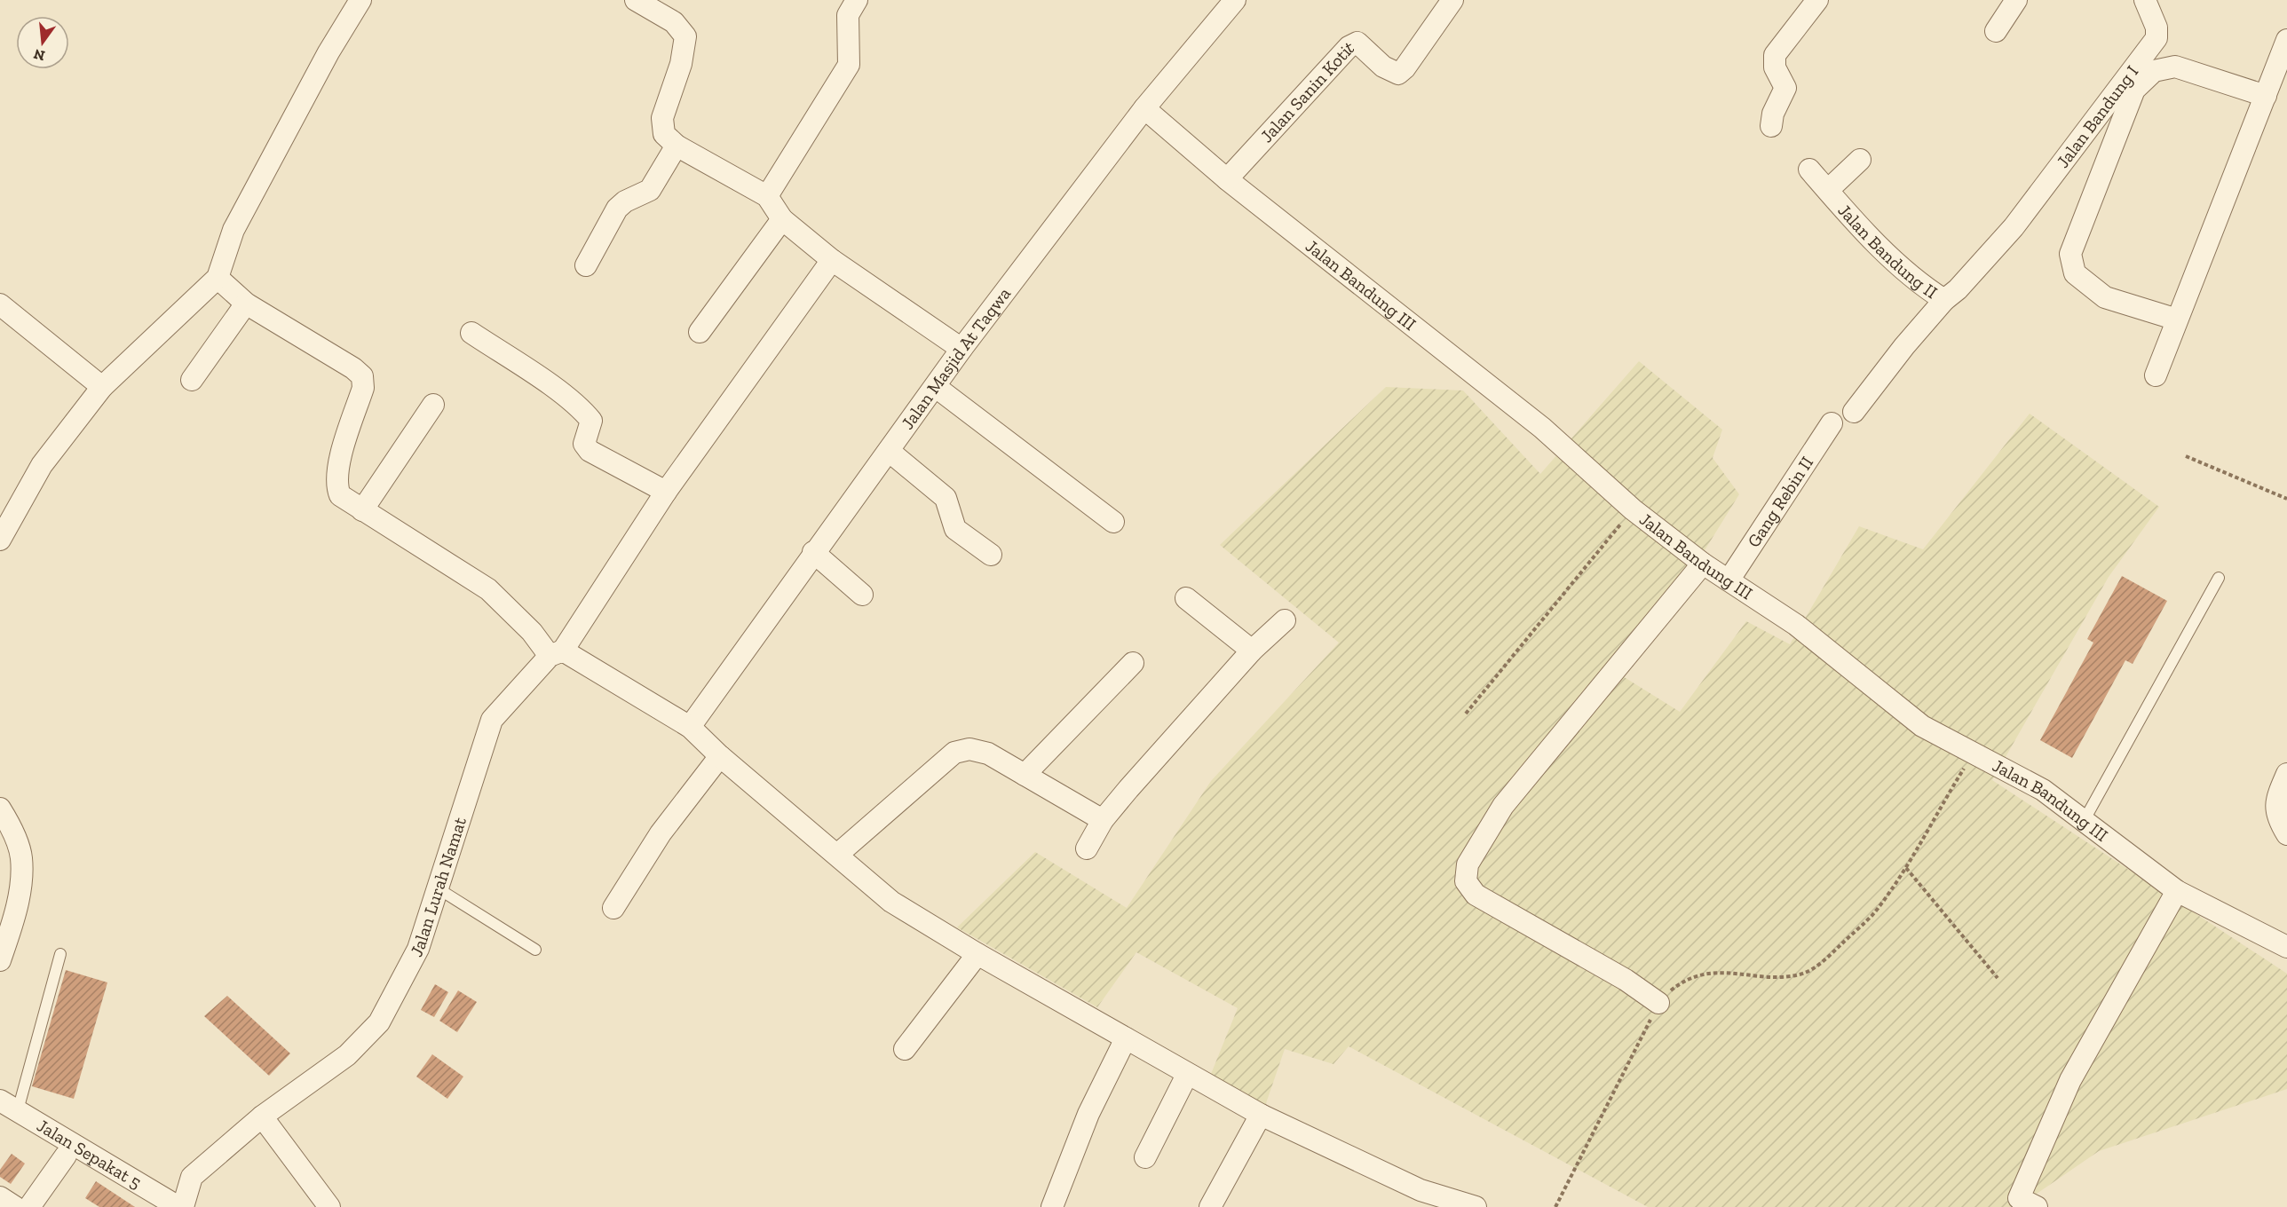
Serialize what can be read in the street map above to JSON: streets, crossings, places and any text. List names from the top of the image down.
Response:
{
  "streets": {
    "street": [
      "Jalan Sanin Kotit",
      "Jalan Bandung I",
      "Jalan Bandung II",
      "Jalan Bandung III",
      "Jalan Masjid At Taqwa",
      "Gang Rebin II",
      "Jalan Lurah Namat",
      "Jalan Sepakat 5"
    ]
  },
  "crossings": [
    ["Jalan Sanin Kotit", "Jalan Bandung III"],
    ["Jalan Bandung I", "Jalan Bandung II"],
    ["Jalan Bandung III", "Jalan Masjid At Taqwa"],
    ["Jalan Bandung III", "Gang Rebin II"]
  ],
  "north": "bottom"
}
